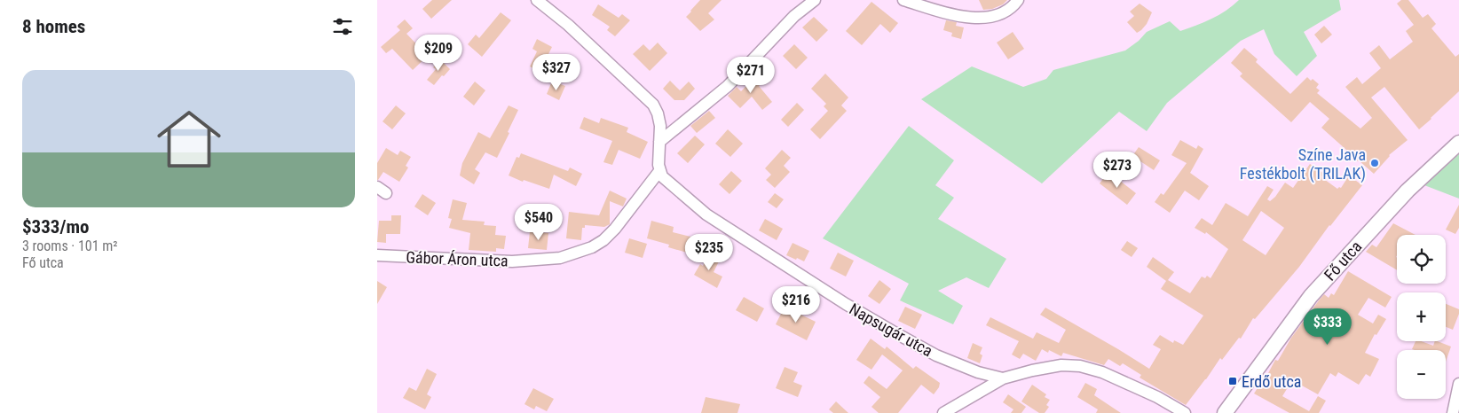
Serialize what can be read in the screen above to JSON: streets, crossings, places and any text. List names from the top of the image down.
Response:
{
  "streets": {
    "main road": ["Fő utca"],
    "street": ["Gábor Áron utca", "Napsugár utca"]
  },
  "crossings": [
    ["Gábor Áron utca", "Napsugár utca"]
  ],
  "places": {
    "other": ["Színe Java Festékbolt (TRILAK)"],
    "transit": ["Erdő utca"]
  },
  "page": {
    "heading": "8 homes",
    "price": [
      "$209",
      "$327",
      "$271",
      "$273",
      "$540",
      "$235",
      "$216",
      "$333"
    ],
    "list": [
      {
        "name": "$333/mo",
        "note": "3 rooms · 101 m² · Fő utca"
      }
    ],
    "map_buttons": ["+", "−"]
  }
}
